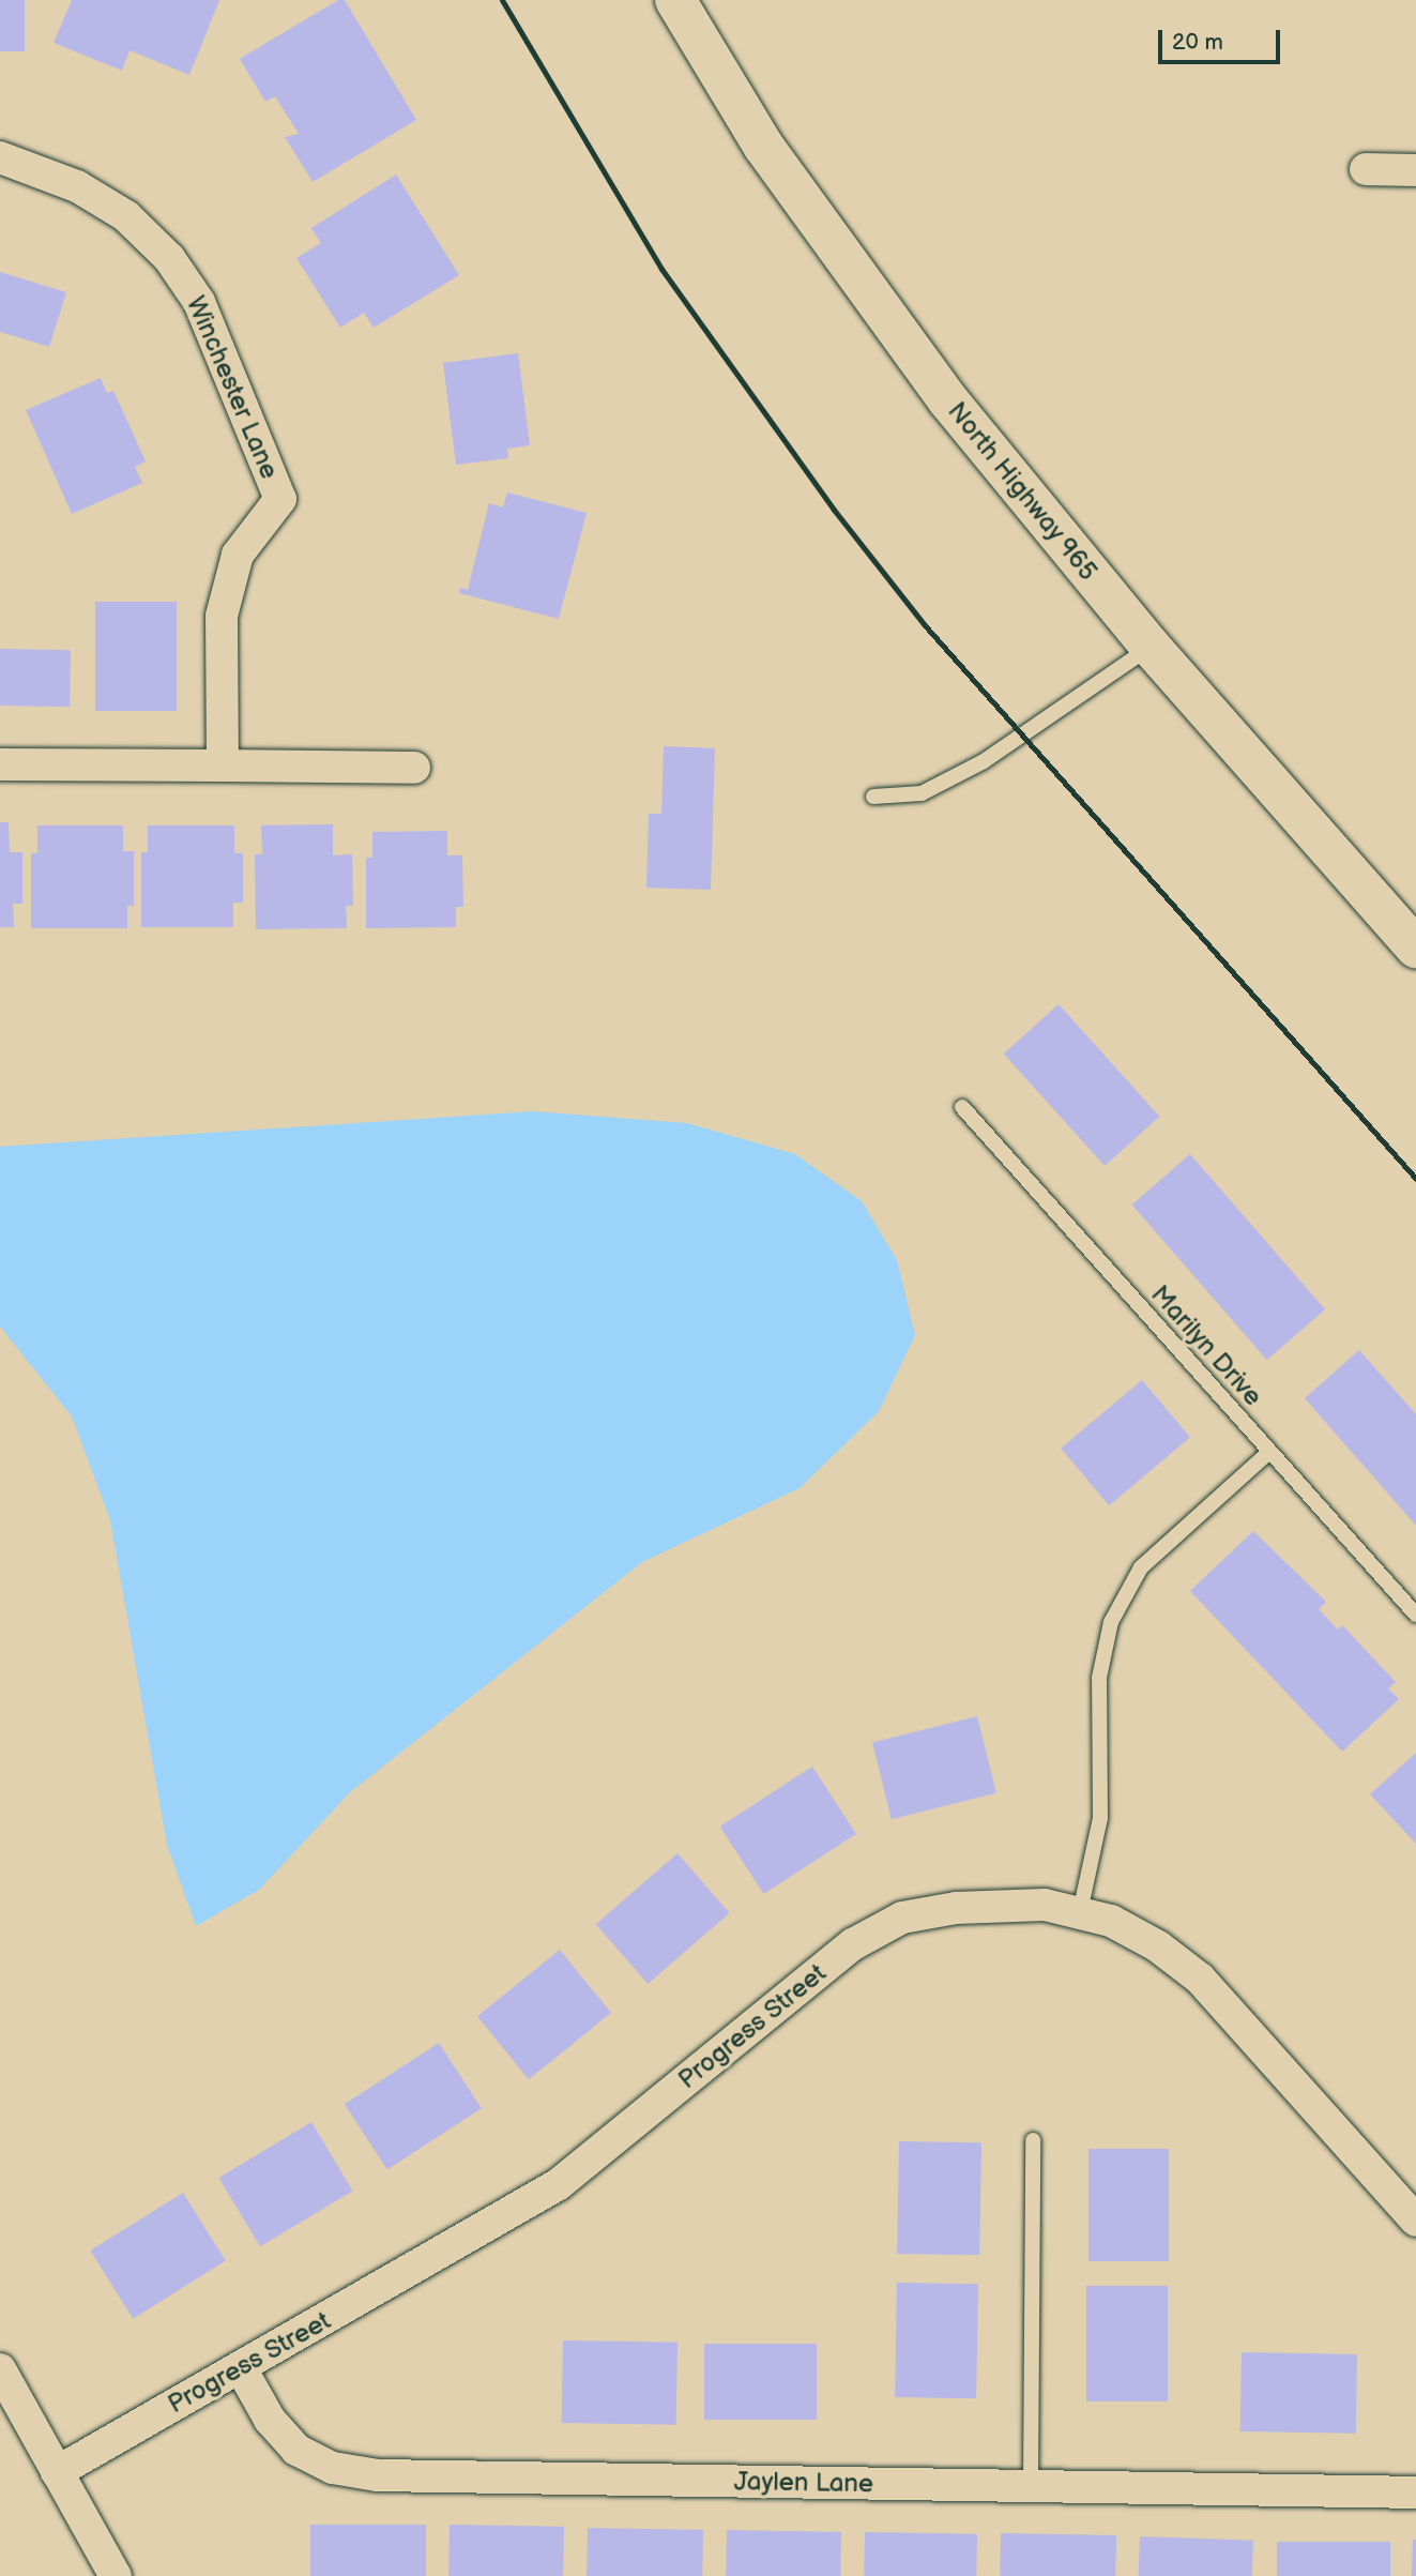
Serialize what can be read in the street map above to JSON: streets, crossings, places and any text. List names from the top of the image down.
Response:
{
  "streets": {
    "street": [
      "Winchester Lane",
      "North Highway 965",
      "Progress Street",
      "Jaylen Lane"
    ],
    "lane": ["Marilyn Drive"]
  },
  "crossings": [
    ["Progress Street", "Jaylen Lane"]
  ],
  "scale_bar": "20 m"
}
